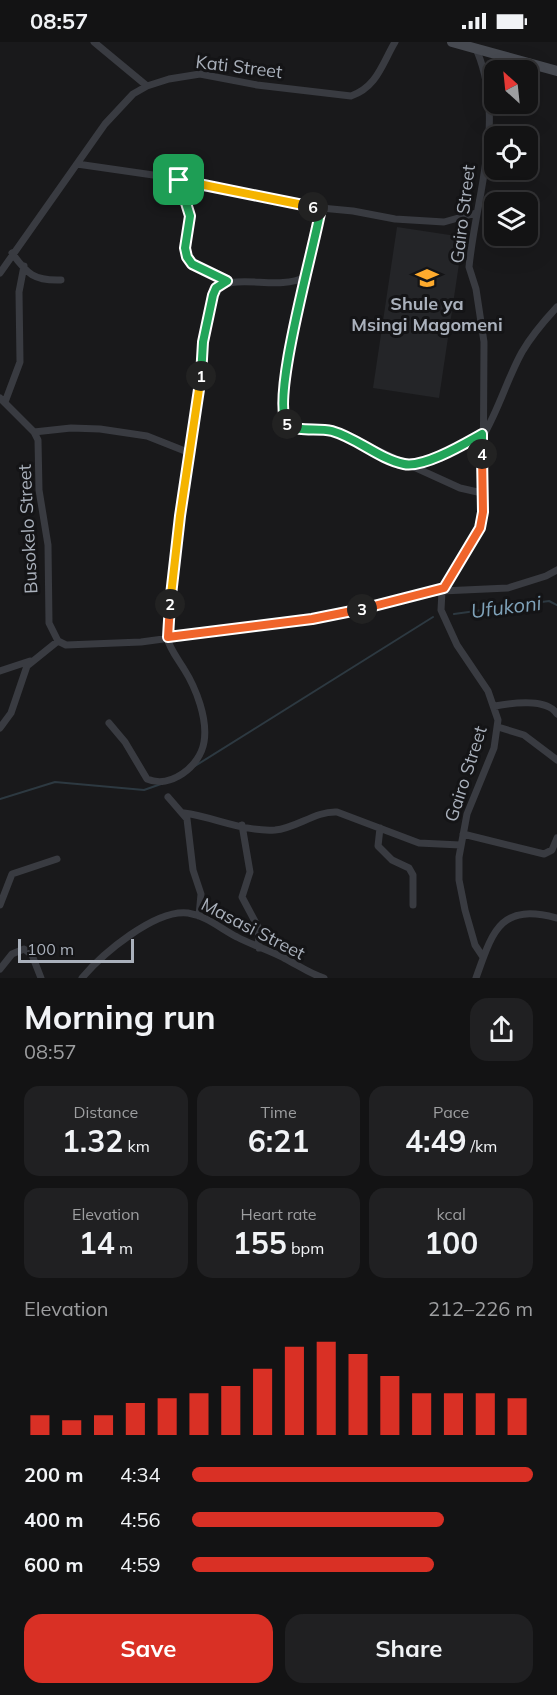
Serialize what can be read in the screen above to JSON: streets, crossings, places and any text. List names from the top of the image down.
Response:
{
  "streets": {
    "street": [
      "Kati Street",
      "Gairo Street",
      "Busokelo Street",
      "Masasi Street"
    ]
  },
  "water": ["Ufukoni"],
  "places": {
    "school or university": ["Shule ya Msingi Magomeni"]
  },
  "scale_bar": "100 m",
  "north": "top left",
  "page": {
    "status": "08:57",
    "pins": [
      "6",
      "1",
      "5",
      "4",
      "2",
      "3"
    ],
    "scale": "100 m",
    "heading": ["Morning run", "08:57"],
    "stats": [
      ["Distance", "1.32 km"],
      ["Time", "6:21"],
      ["Pace", "4:49 /km"],
      ["Elevation", "14 m"],
      ["Heart rate", "155 bpm"],
      ["kcal", "100"]
    ],
    "chart": ["Elevation", "212–226 m"],
    "list": [
      {
        "name": "200 m",
        "note": "4:34"
      },
      {
        "name": "400 m",
        "note": "4:56"
      },
      {
        "name": "600 m",
        "note": "4:59"
      }
    ],
    "buttons": ["Save", "Share"]
  }
}
